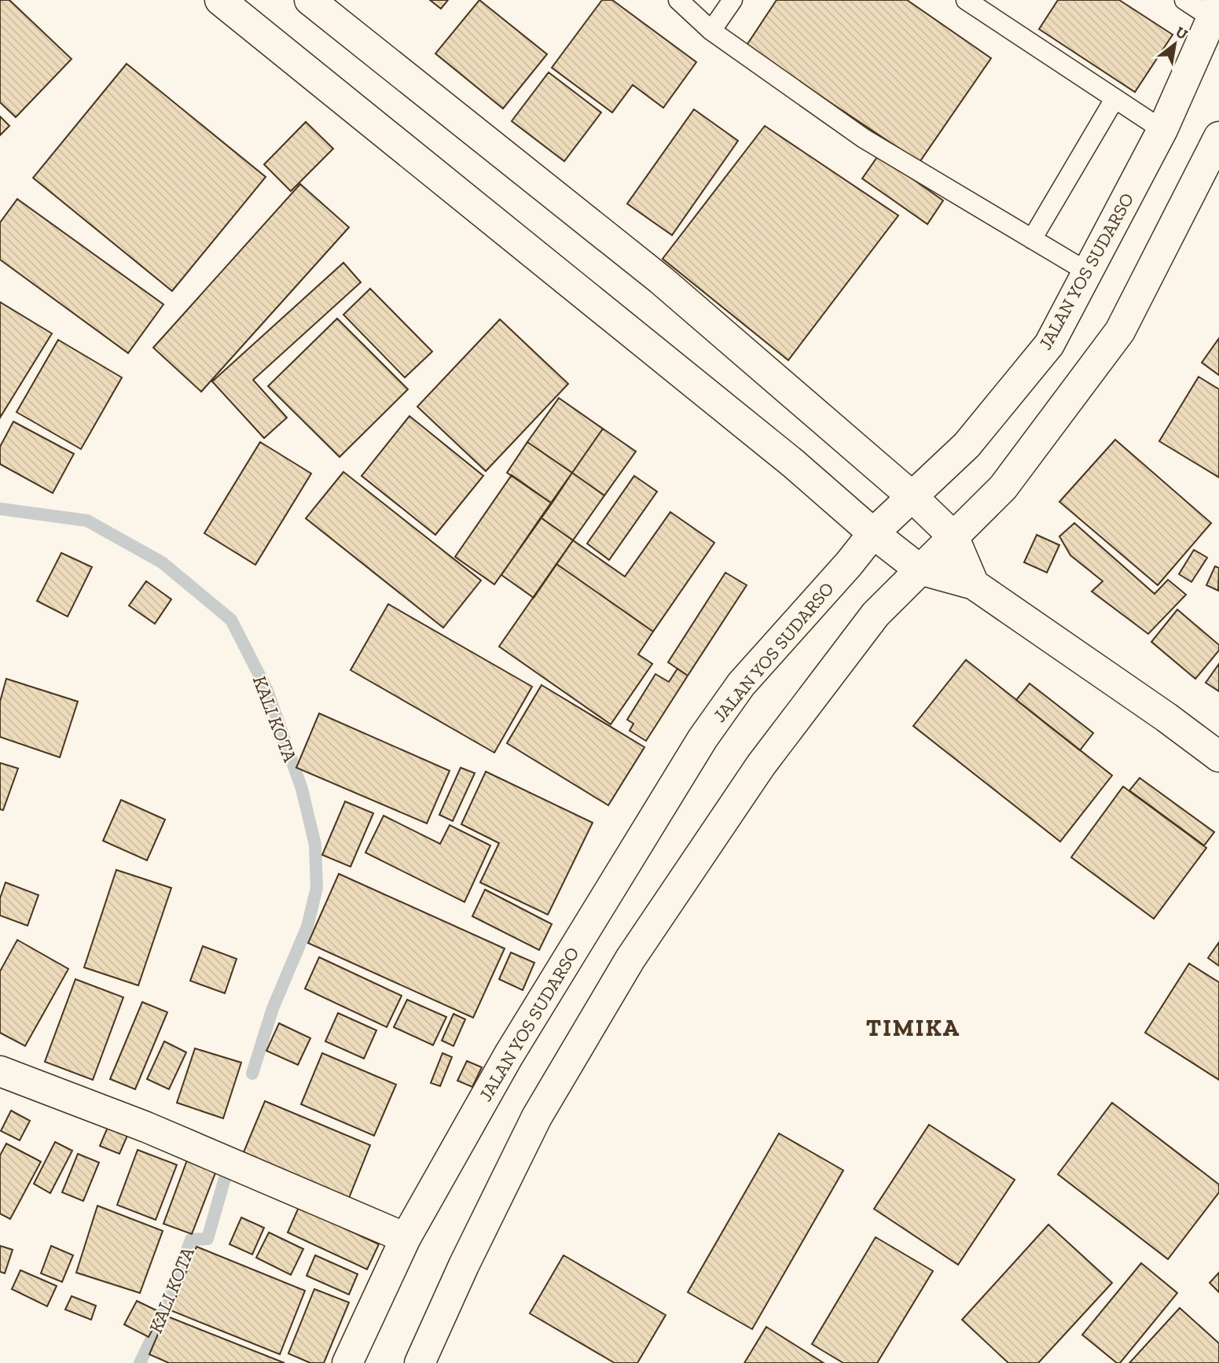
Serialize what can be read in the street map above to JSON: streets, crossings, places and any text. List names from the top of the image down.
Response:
{
  "streets": {
    "main road": ["JALAN YOS SUDARSO"]
  },
  "districts": ["TIMIKA"],
  "water": ["KALI KOTA"],
  "north": "top right"
}
